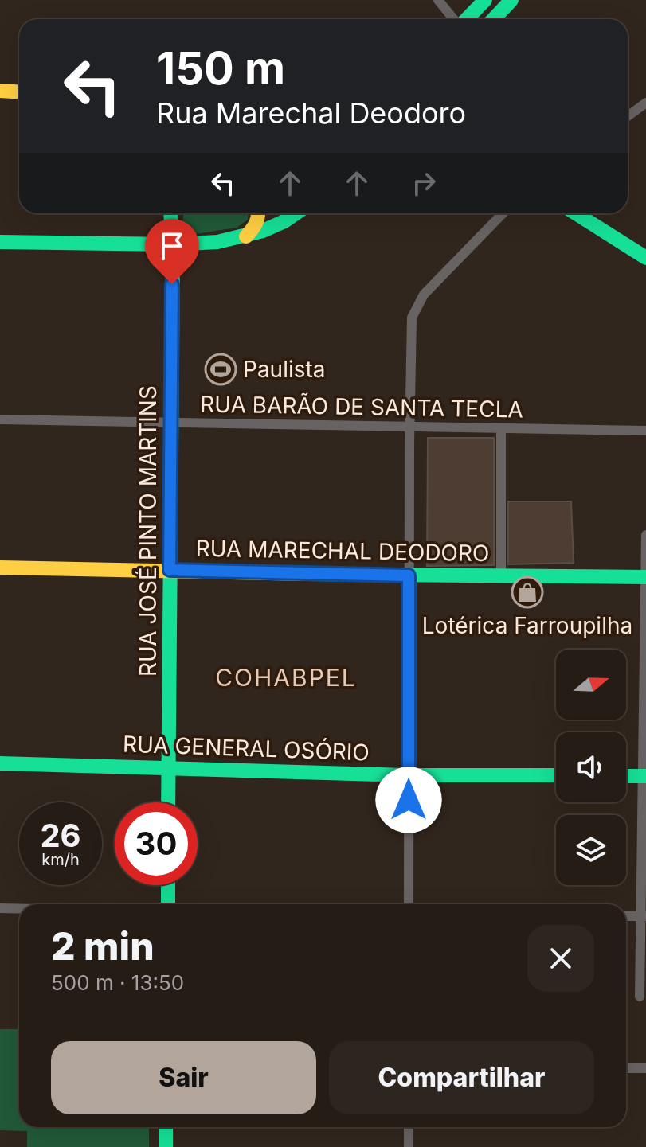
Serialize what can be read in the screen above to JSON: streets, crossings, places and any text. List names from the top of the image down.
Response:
{
  "streets": {
    "street": [
      "RUA BARÃO DE SANTA TECLA",
      "RUA JOSÉ PINTO MARTINS",
      "RUA MARECHAL DEODORO",
      "RUA GENERAL OSÓRIO"
    ]
  },
  "crossings": [
    ["RUA BARÃO DE SANTA TECLA", "RUA JOSÉ PINTO MARTINS"],
    ["RUA JOSÉ PINTO MARTINS", "RUA MARECHAL DEODORO"],
    ["RUA JOSÉ PINTO MARTINS", "RUA GENERAL OSÓRIO"]
  ],
  "districts": ["COHABPEL"],
  "places": {
    "sports": ["Paulista"],
    "shop": ["Lotérica Farroupilha"]
  },
  "north": "right",
  "page": {
    "turn": ["150 m", "Rua Marechal Deodoro"],
    "speed": "26 km/h",
    "limit": "30",
    "heading": ["2 min", "500 m · 13:50"],
    "buttons": ["Sair", "Compartilhar"]
  }
}
